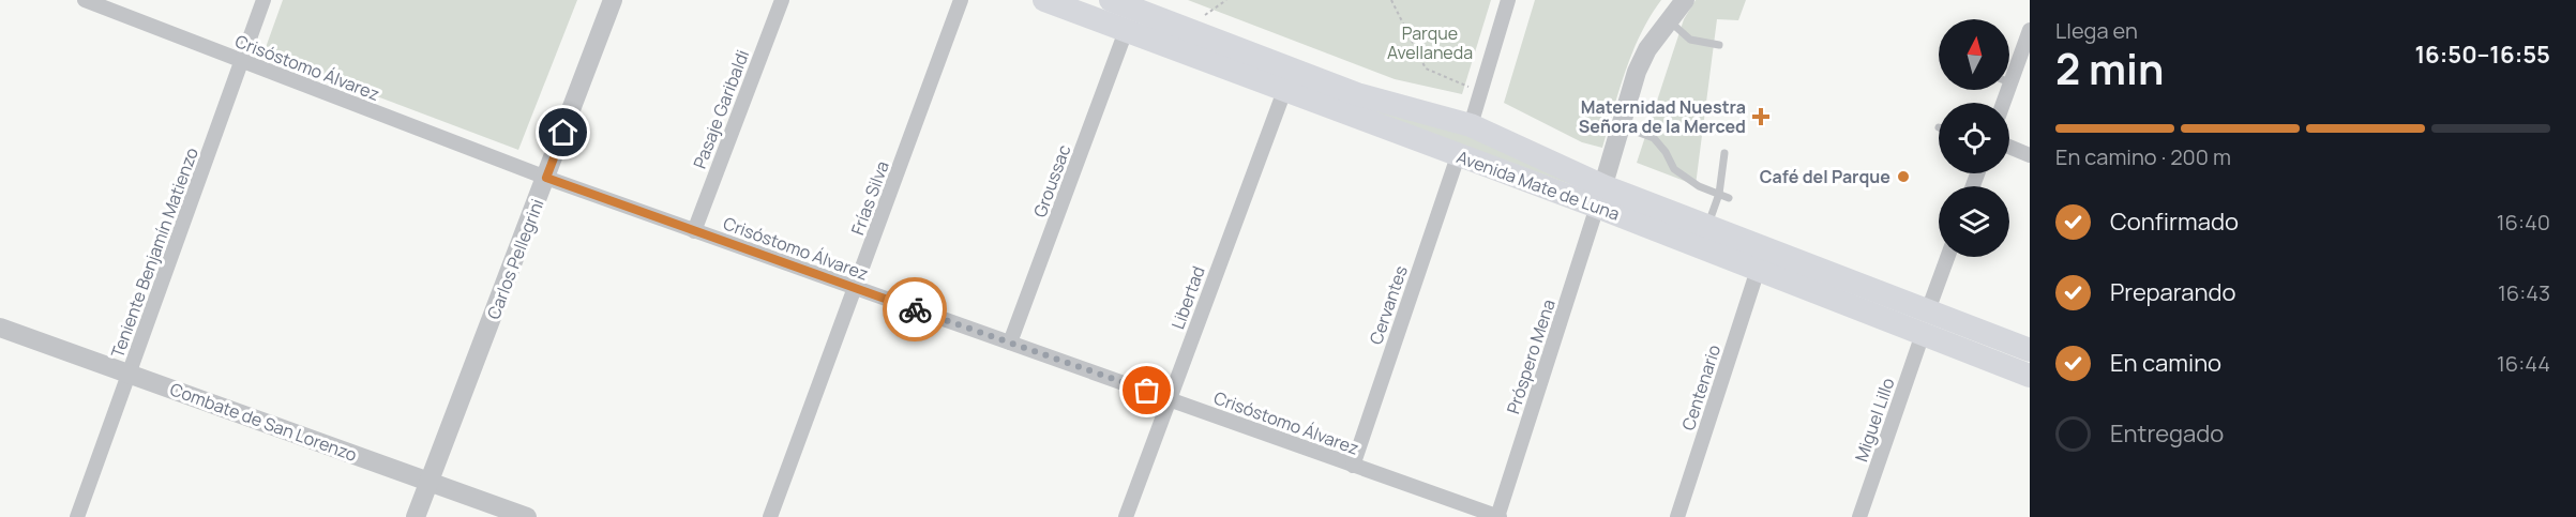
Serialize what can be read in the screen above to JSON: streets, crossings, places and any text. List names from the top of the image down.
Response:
{
  "streets": {
    "main road": ["Avenida Mate de Luna"],
    "street": [
      "Crisóstomo Álvarez",
      "Pasaje Garibaldi",
      "Groussac",
      "Frías Silva",
      "Teniente Benjamín Matienzo",
      "Carlos Pellegrini",
      "Libertad",
      "Cervantes",
      "Próspero Mena",
      "Centenario",
      "Miguel Lillo",
      "Combate de San Lorenzo"
    ]
  },
  "crossings": [
    ["Crisóstomo Álvarez", "Pasaje Garibaldi"],
    ["Crisóstomo Álvarez", "Groussac"],
    ["Crisóstomo Álvarez", "Frías Silva"],
    ["Crisóstomo Álvarez", "Teniente Benjamín Matienzo"],
    ["Crisóstomo Álvarez", "Carlos Pellegrini"],
    ["Crisóstomo Álvarez", "Libertad"],
    ["Crisóstomo Álvarez", "Cervantes"],
    ["Crisóstomo Álvarez", "Próspero Mena"],
    ["Groussac", "Avenida Mate de Luna"],
    ["Avenida Mate de Luna", "Libertad"],
    ["Avenida Mate de Luna", "Cervantes"],
    ["Avenida Mate de Luna", "Próspero Mena"],
    ["Avenida Mate de Luna", "Centenario"],
    ["Avenida Mate de Luna", "Miguel Lillo"],
    ["Teniente Benjamín Matienzo", "Combate de San Lorenzo"],
    ["Carlos Pellegrini", "Combate de San Lorenzo"]
  ],
  "parks": ["Parque Avellaneda"],
  "places": {
    "health": ["Maternidad Nuestra Señora de la Merced"],
    "other": ["Café del Parque"]
  },
  "north": "top",
  "page": {
    "heading": ["2 min", "Llega en", "16:50–16:55"],
    "bar": "En camino · 200 m",
    "list": [
      ["Confirmado", "16:40"],
      ["Preparando", "16:43"],
      ["En camino", "16:44"],
      "Entregado"
    ]
  }
}
